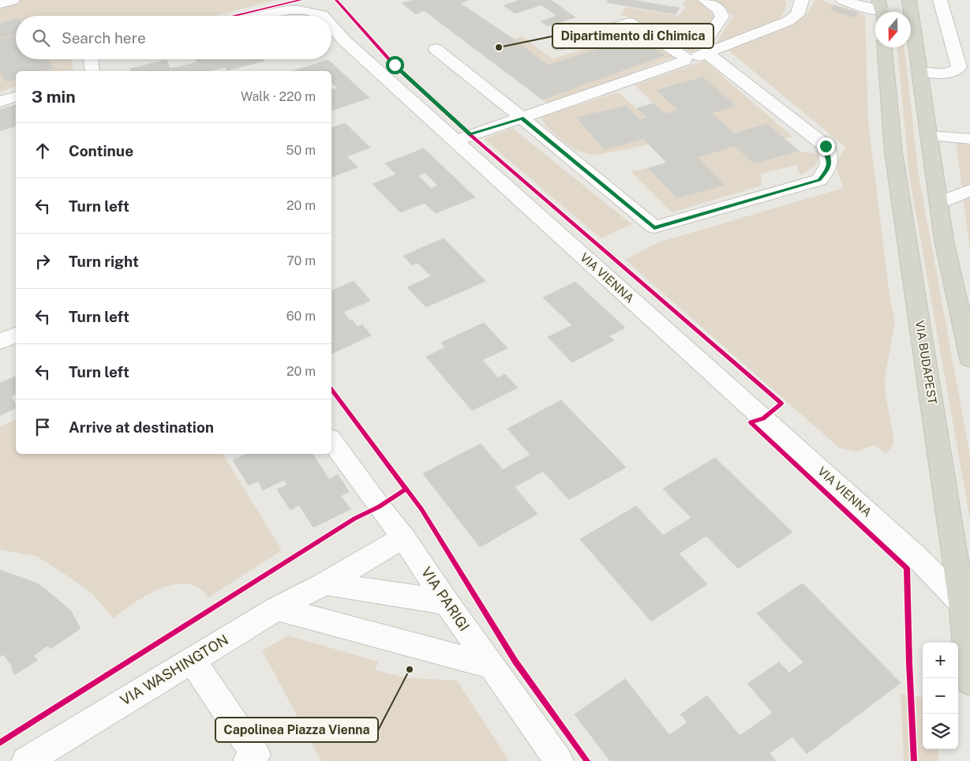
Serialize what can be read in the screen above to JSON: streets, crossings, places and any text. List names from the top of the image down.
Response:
{
  "streets": {
    "main road": ["VIA BUDAPEST"],
    "street": ["VIA VIENNA", "VIA PARIGI", "VIA WASHINGTON"]
  },
  "crossings": [
    ["VIA VIENNA", "VIA BUDAPEST"],
    ["VIA PARIGI", "VIA WASHINGTON"]
  ],
  "places": ["Dipartimento di Chimica", "Capolinea Piazza Vienna"],
  "north": "bottom",
  "page": {
    "search": "Search here",
    "heading": ["3 min", "Walk · 220 m"],
    "list": [
      ["Continue", "50 m"],
      ["Turn left", "20 m"],
      ["Turn right", "70 m"],
      ["Turn left", "60 m"],
      ["Turn left", "20 m"],
      "Arrive at destination"
    ],
    "map_buttons": ["+", "−"]
  }
}
